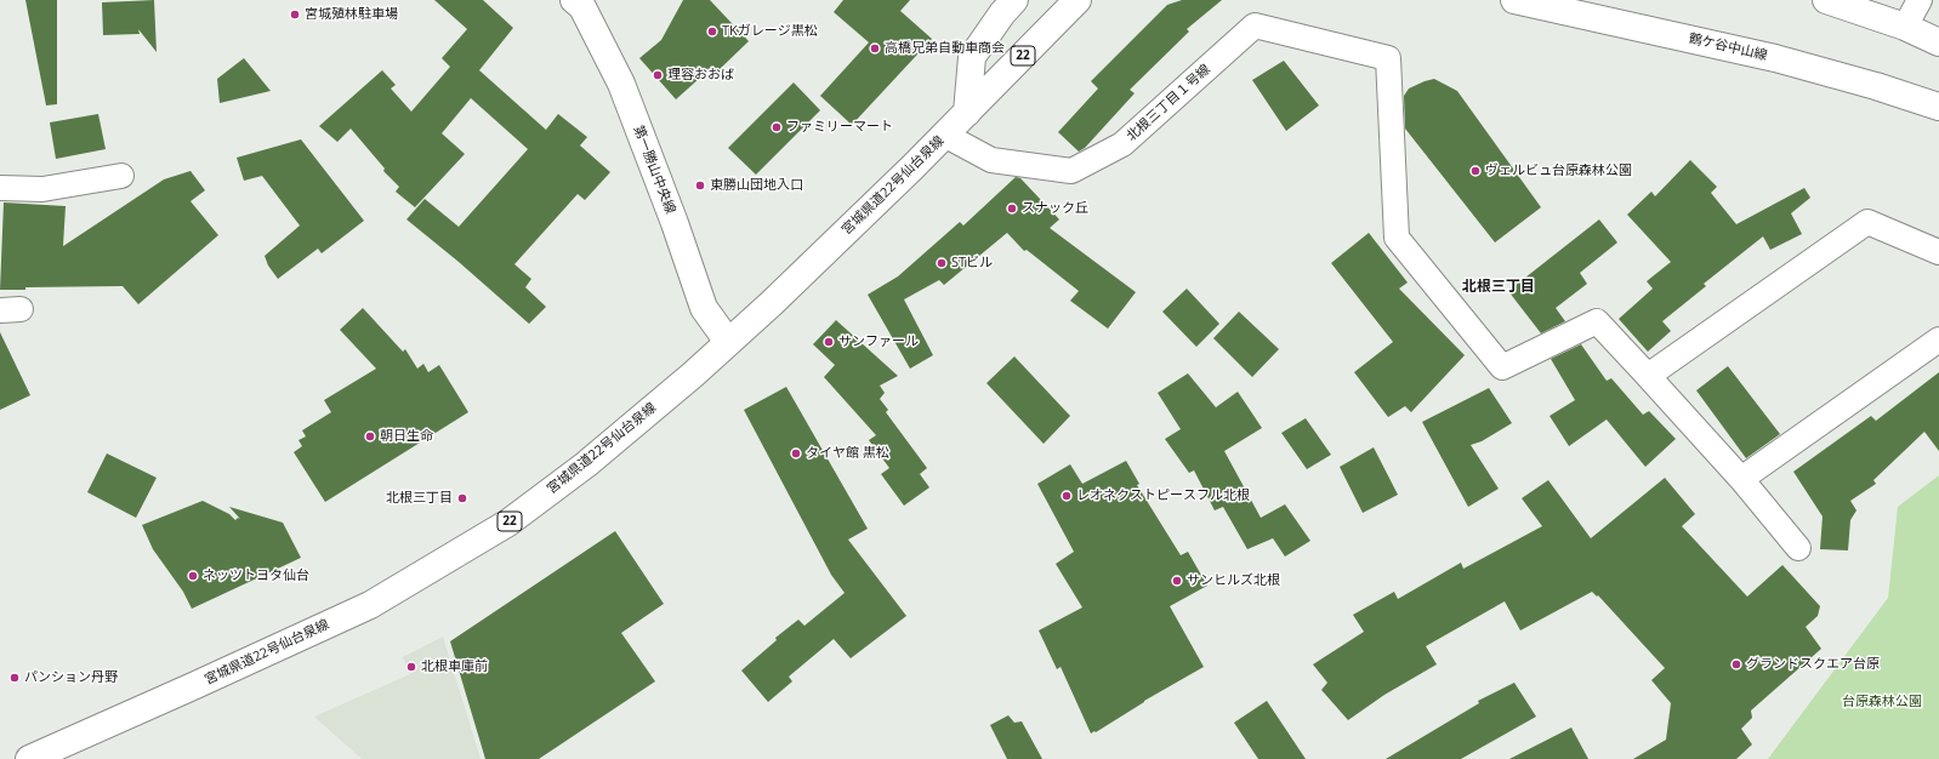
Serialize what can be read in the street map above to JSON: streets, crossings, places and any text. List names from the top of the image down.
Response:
{
  "streets": {
    "main road": [
      "鶴ケ谷中山線",
      "22",
      "第一勝山中央線",
      "宮城県道22号仙台泉線"
    ],
    "street": ["北根三丁目１号線"]
  },
  "crossings": [
    ["北根三丁目１号線", "宮城県道22号仙台泉線"],
    ["第一勝山中央線", "宮城県道22号仙台泉線"]
  ],
  "districts": ["北根三丁目"],
  "parks": ["台原森林公園"],
  "places": [
    "宮城殖林駐車場",
    "TKガレージ黒松",
    "高橋兄弟自動車商会",
    "理容おおば",
    "ファミリーマート",
    "ヴェルビュ台原森林公園",
    "東勝山団地入口",
    "スナック丘",
    "STビル",
    "サンファール",
    "朝日生命",
    "タイヤ館 黒松",
    "レオネクストピースフル北根",
    "北根三丁目",
    "ネッツトヨタ仙台",
    "サンヒルズ北根",
    "グランドスクエア台原",
    "北根車庫前",
    "パンション丹野"
  ]
}
